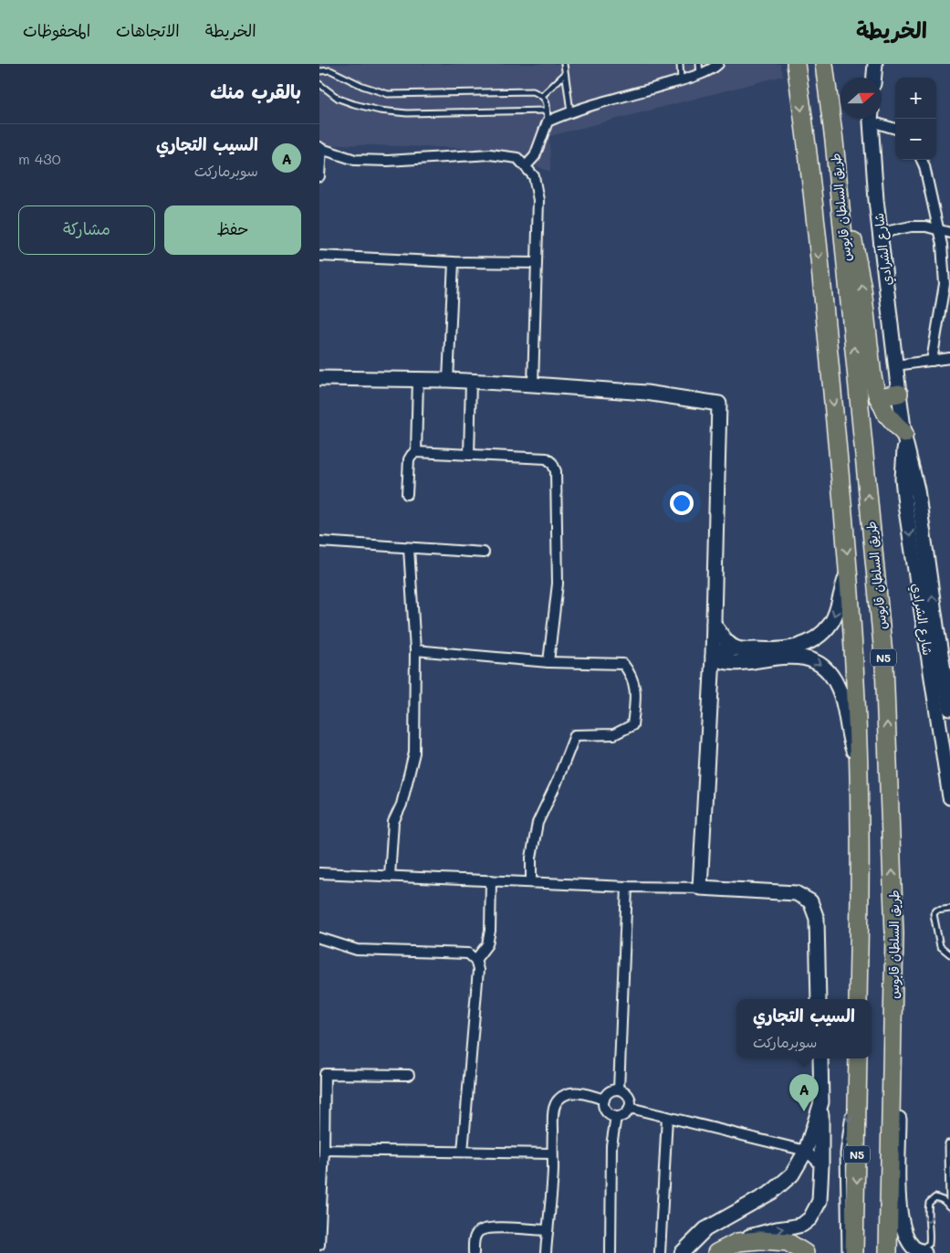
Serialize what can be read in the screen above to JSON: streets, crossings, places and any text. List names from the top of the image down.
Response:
{
  "streets": {
    "highway": ["طريق السلطان قابوس", "N5"],
    "street": ["شارع الشرادي"]
  },
  "north": "right",
  "page": {
    "header": "الخريطة",
    "nav": ["الخريطة", "الاتجاهات", "المحفوظات"],
    "heading": "بالقرب منك",
    "map_buttons": ["+", "−"],
    "list": [
      {
        "mark": "A",
        "name": "السيب التجاري",
        "note": "سوبرماركت",
        "value": "430 m"
      }
    ],
    "buttons": ["حفظ", "مشاركة"],
    "popup": ["السيب التجاري", "سوبرماركت"],
    "pins": "A"
  }
}
